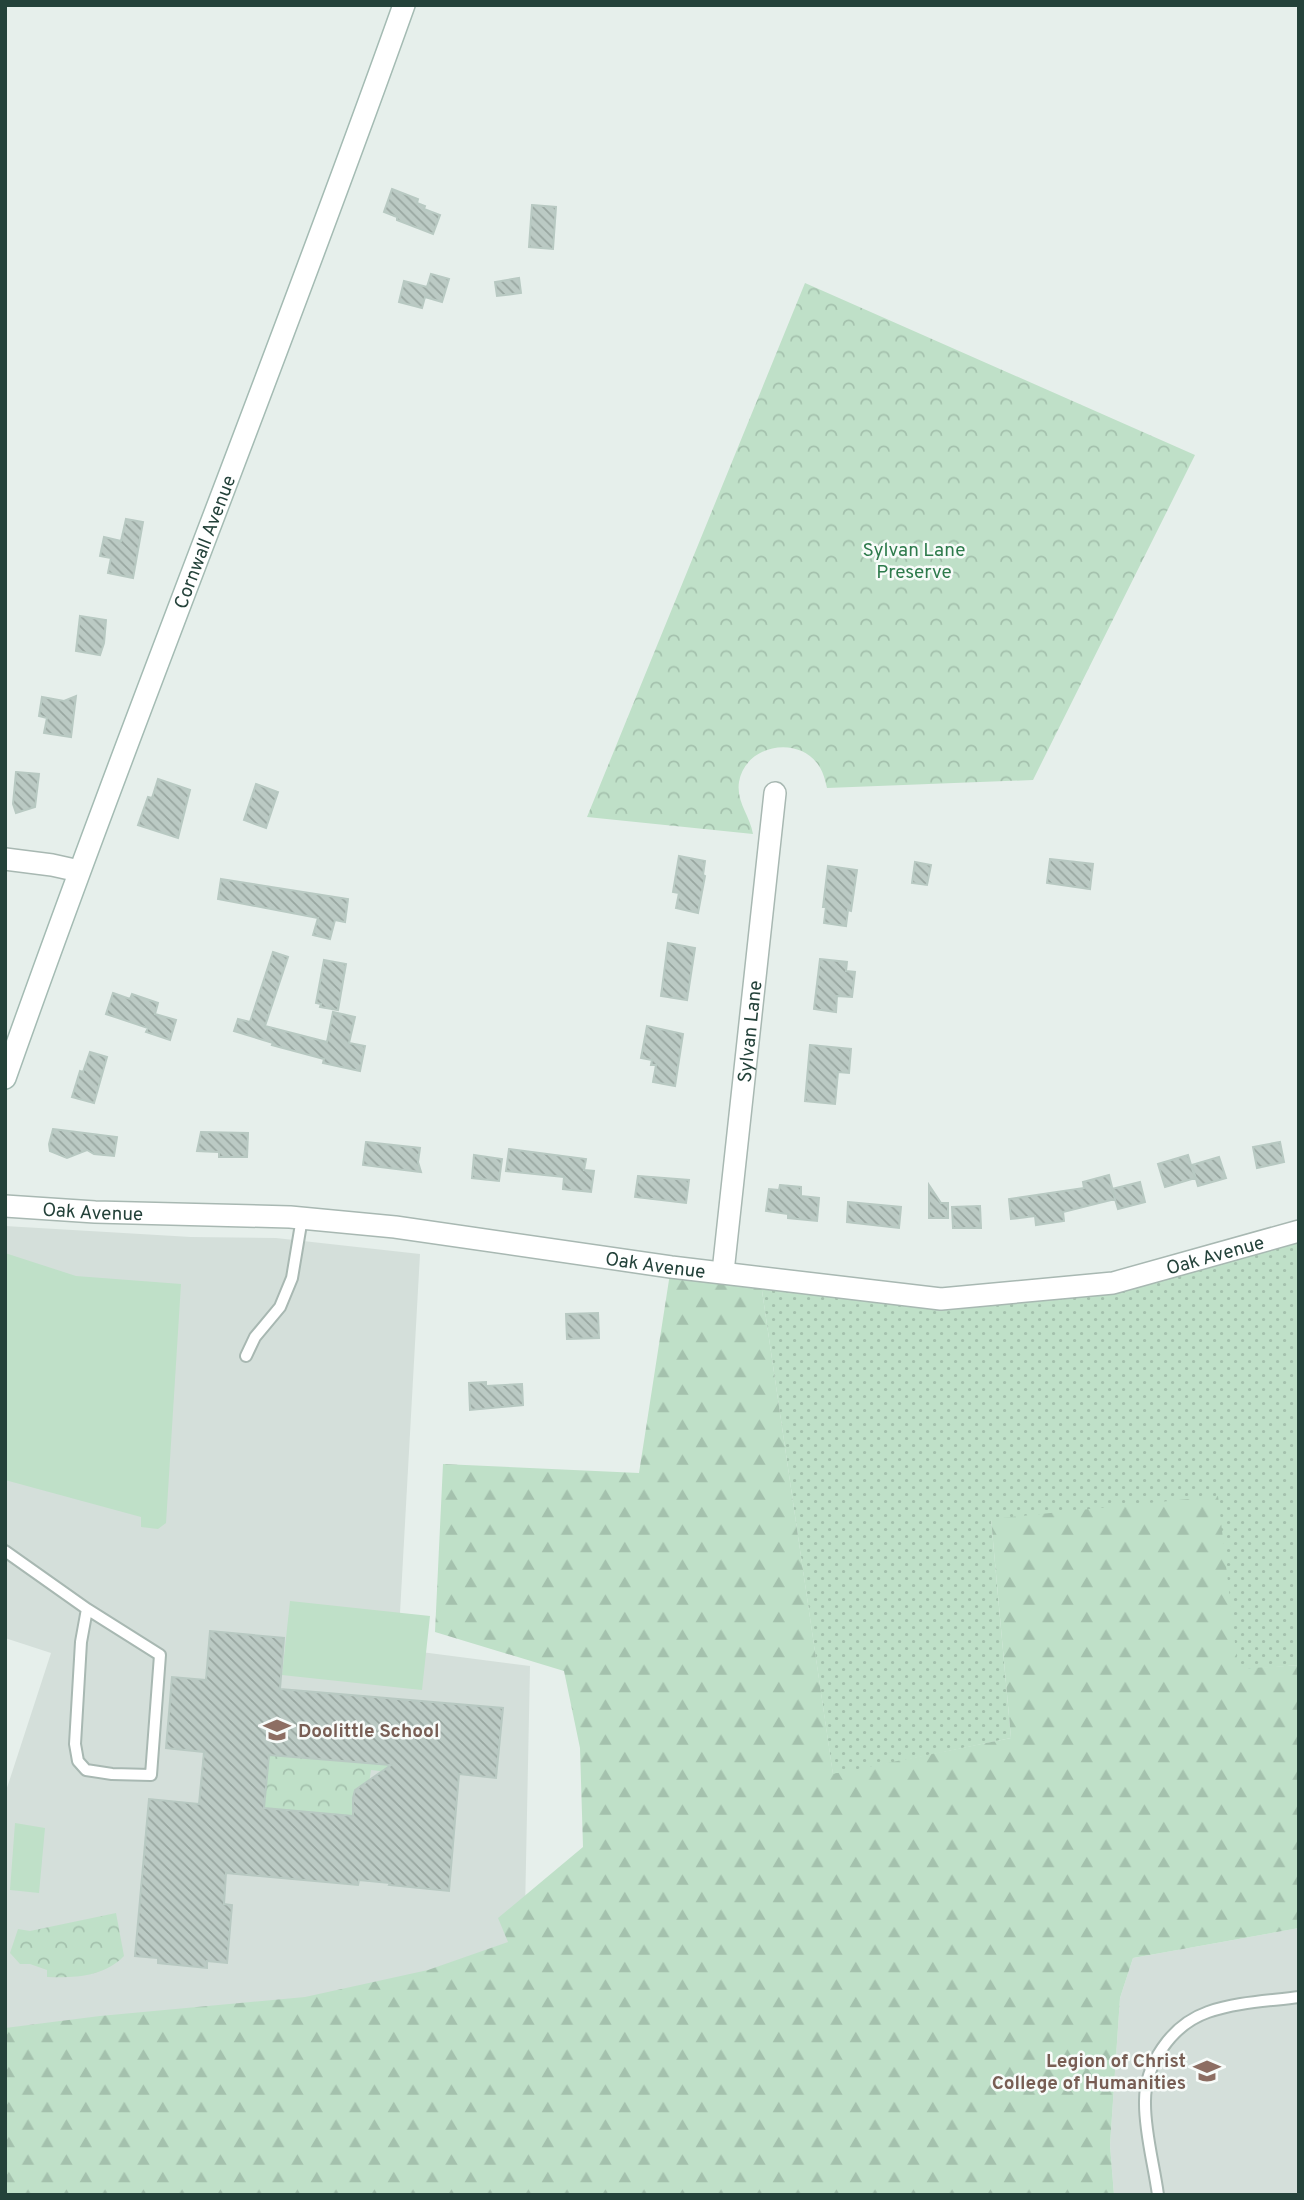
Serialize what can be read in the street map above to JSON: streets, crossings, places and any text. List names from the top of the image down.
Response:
{
  "streets": {
    "street": ["Cornwall Avenue", "Sylvan Lane", "Oak Avenue"]
  },
  "crossings": [
    ["Sylvan Lane", "Oak Avenue"]
  ],
  "parks": ["Sylvan Lane Preserve"],
  "places": {
    "school or university": ["Doolittle School", "Legion of Christ College of Humanities"]
  }
}
